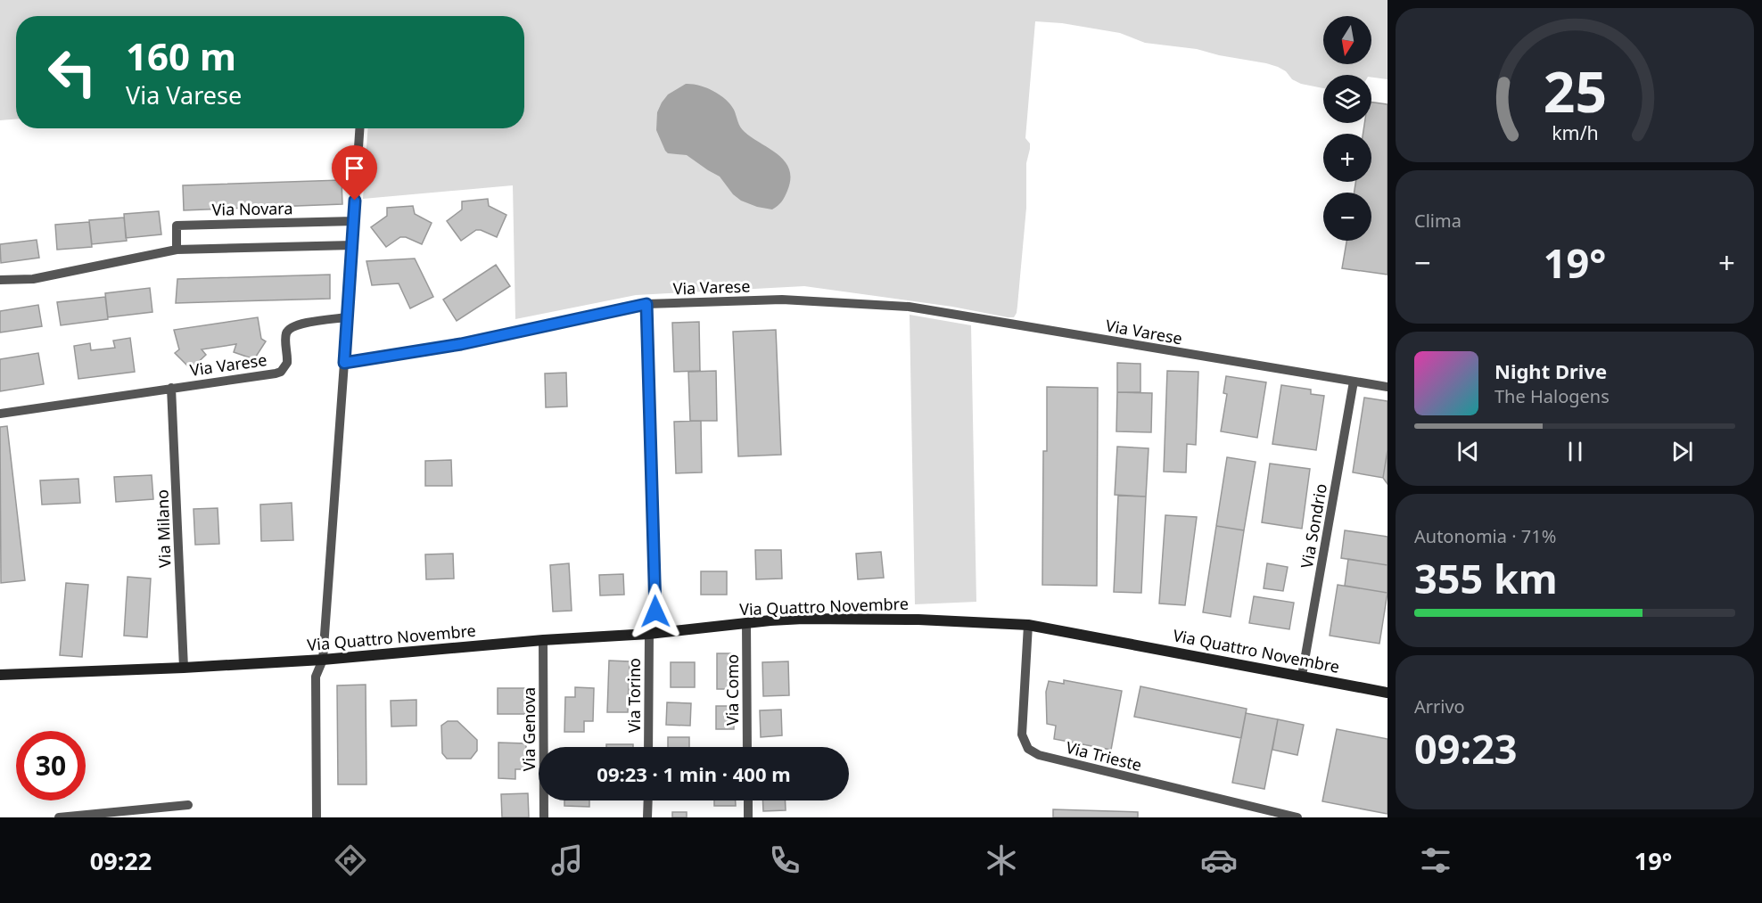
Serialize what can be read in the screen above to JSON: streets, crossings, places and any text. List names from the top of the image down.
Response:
{
  "streets": {
    "street": [
      "Via Novara",
      "Via Varese",
      "Via Sondrio",
      "Via Milano",
      "Via Quattro Novembre",
      "Via Como",
      "Via Torino",
      "Via Genova",
      "Via Trieste"
    ]
  },
  "crossings": [
    ["Via Varese", "Via Sondrio"],
    ["Via Varese", "Via Milano"],
    ["Via Varese", "Via Torino"],
    ["Via Sondrio", "Via Quattro Novembre"],
    ["Via Milano", "Via Quattro Novembre"],
    ["Via Quattro Novembre", "Via Como"],
    ["Via Quattro Novembre", "Via Torino"],
    ["Via Quattro Novembre", "Via Genova"],
    ["Via Quattro Novembre", "Via Trieste"]
  ],
  "north": "bottom",
  "page": {
    "map_buttons": ["+", "−"],
    "turn": ["160 m", "Via Varese"],
    "tile": [
      "Clima",
      ["Autonomia · 71%", "355 km"],
      ["Arrivo", "09:23"]
    ],
    "heat": ["−", "19°", "+"],
    "song": ["Night Drive", "The Halogens"],
    "limit": "30",
    "trip": "09:23 · 1 min · 400 m",
    "tabs": ["09:22", "19°"],
    "gauge": ["25", "km/h"]
  }
}
